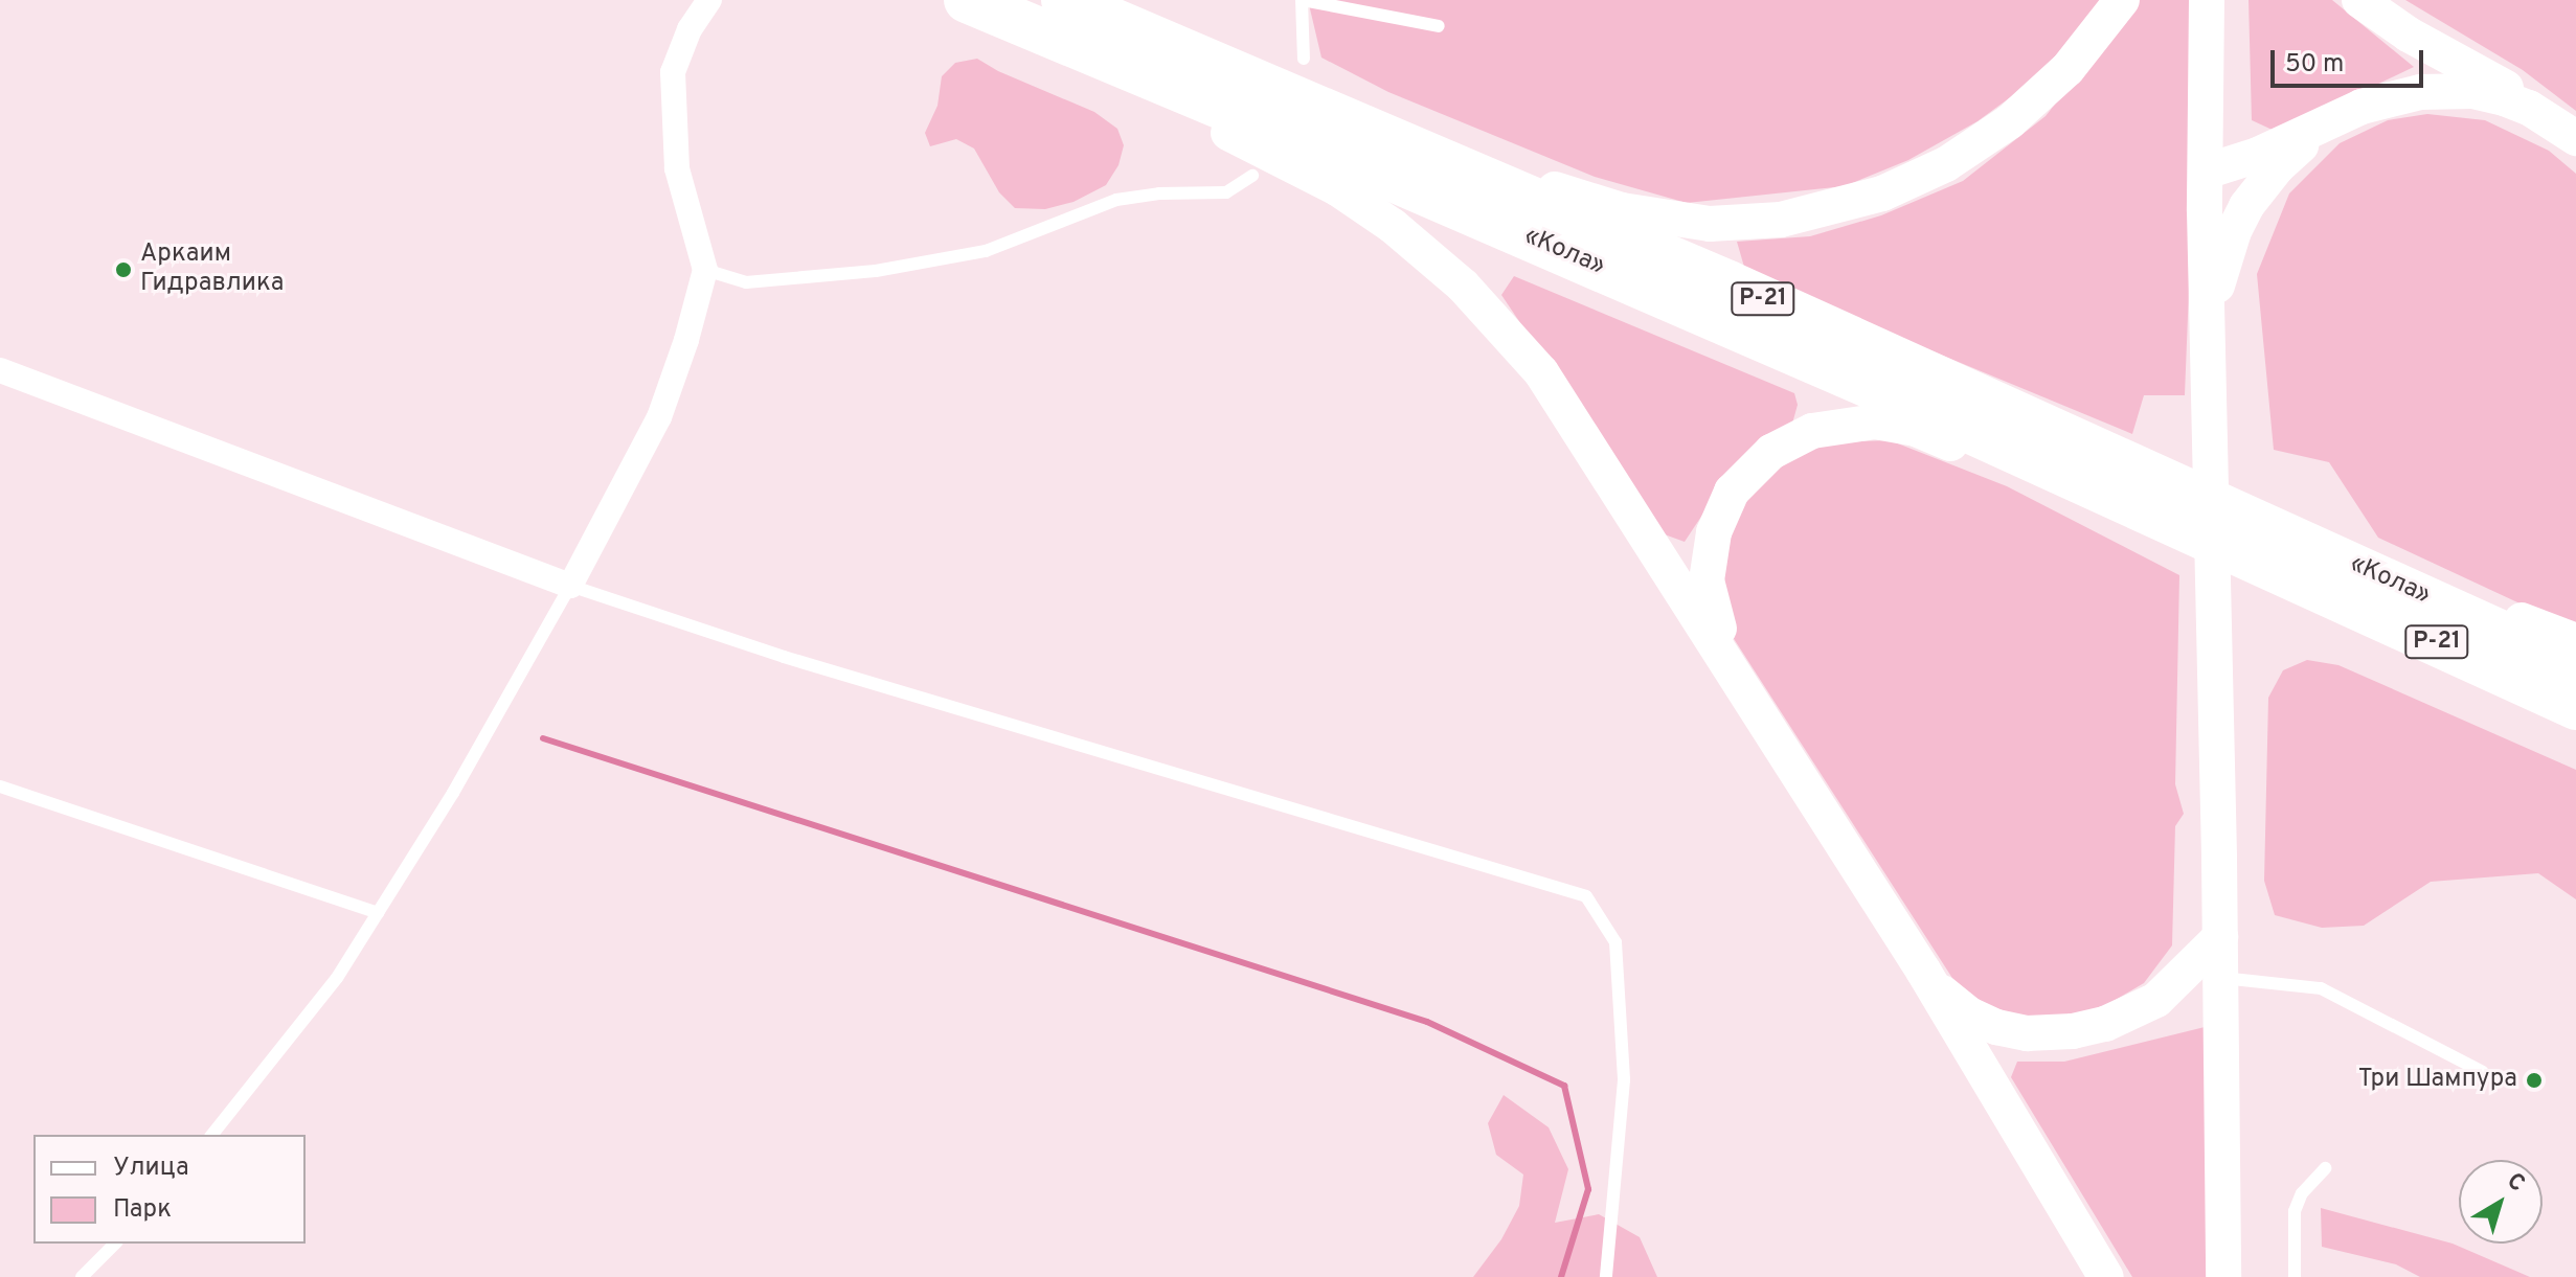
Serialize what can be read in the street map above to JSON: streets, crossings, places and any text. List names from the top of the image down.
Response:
{
  "streets": {
    "highway": ["«Кола»", "Р-21"]
  },
  "crossings": [
    ["«Кола»", "Р-21"]
  ],
  "places": ["Аркаим Гидравлика", "Три Шампура"],
  "legend": ["Улица", "Парк"],
  "scale_bar": "50 m",
  "north": "top right"
}
